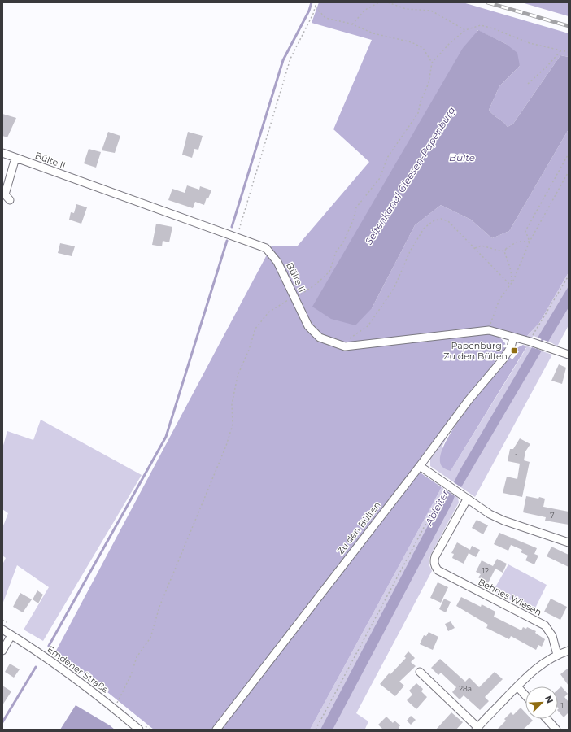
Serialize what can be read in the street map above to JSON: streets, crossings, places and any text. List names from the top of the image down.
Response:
{
  "streets": {
    "street": [
      "Bülte II",
      "Zu den Bülten",
      "Behnes Wiesen",
      "Emdener Straße"
    ]
  },
  "crossings": [
    ["Bülte II", "Zu den Bülten"]
  ],
  "water": ["Bülte", "Seitenkanal Gleesen-Papenburg", "Ableiter"],
  "places": {
    "transit": ["Papenburg - Zu den Bülten"]
  },
  "house_numbers": [
    "1",
    "7",
    "12",
    "28a",
    "1"
  ],
  "north": "top right"
}
